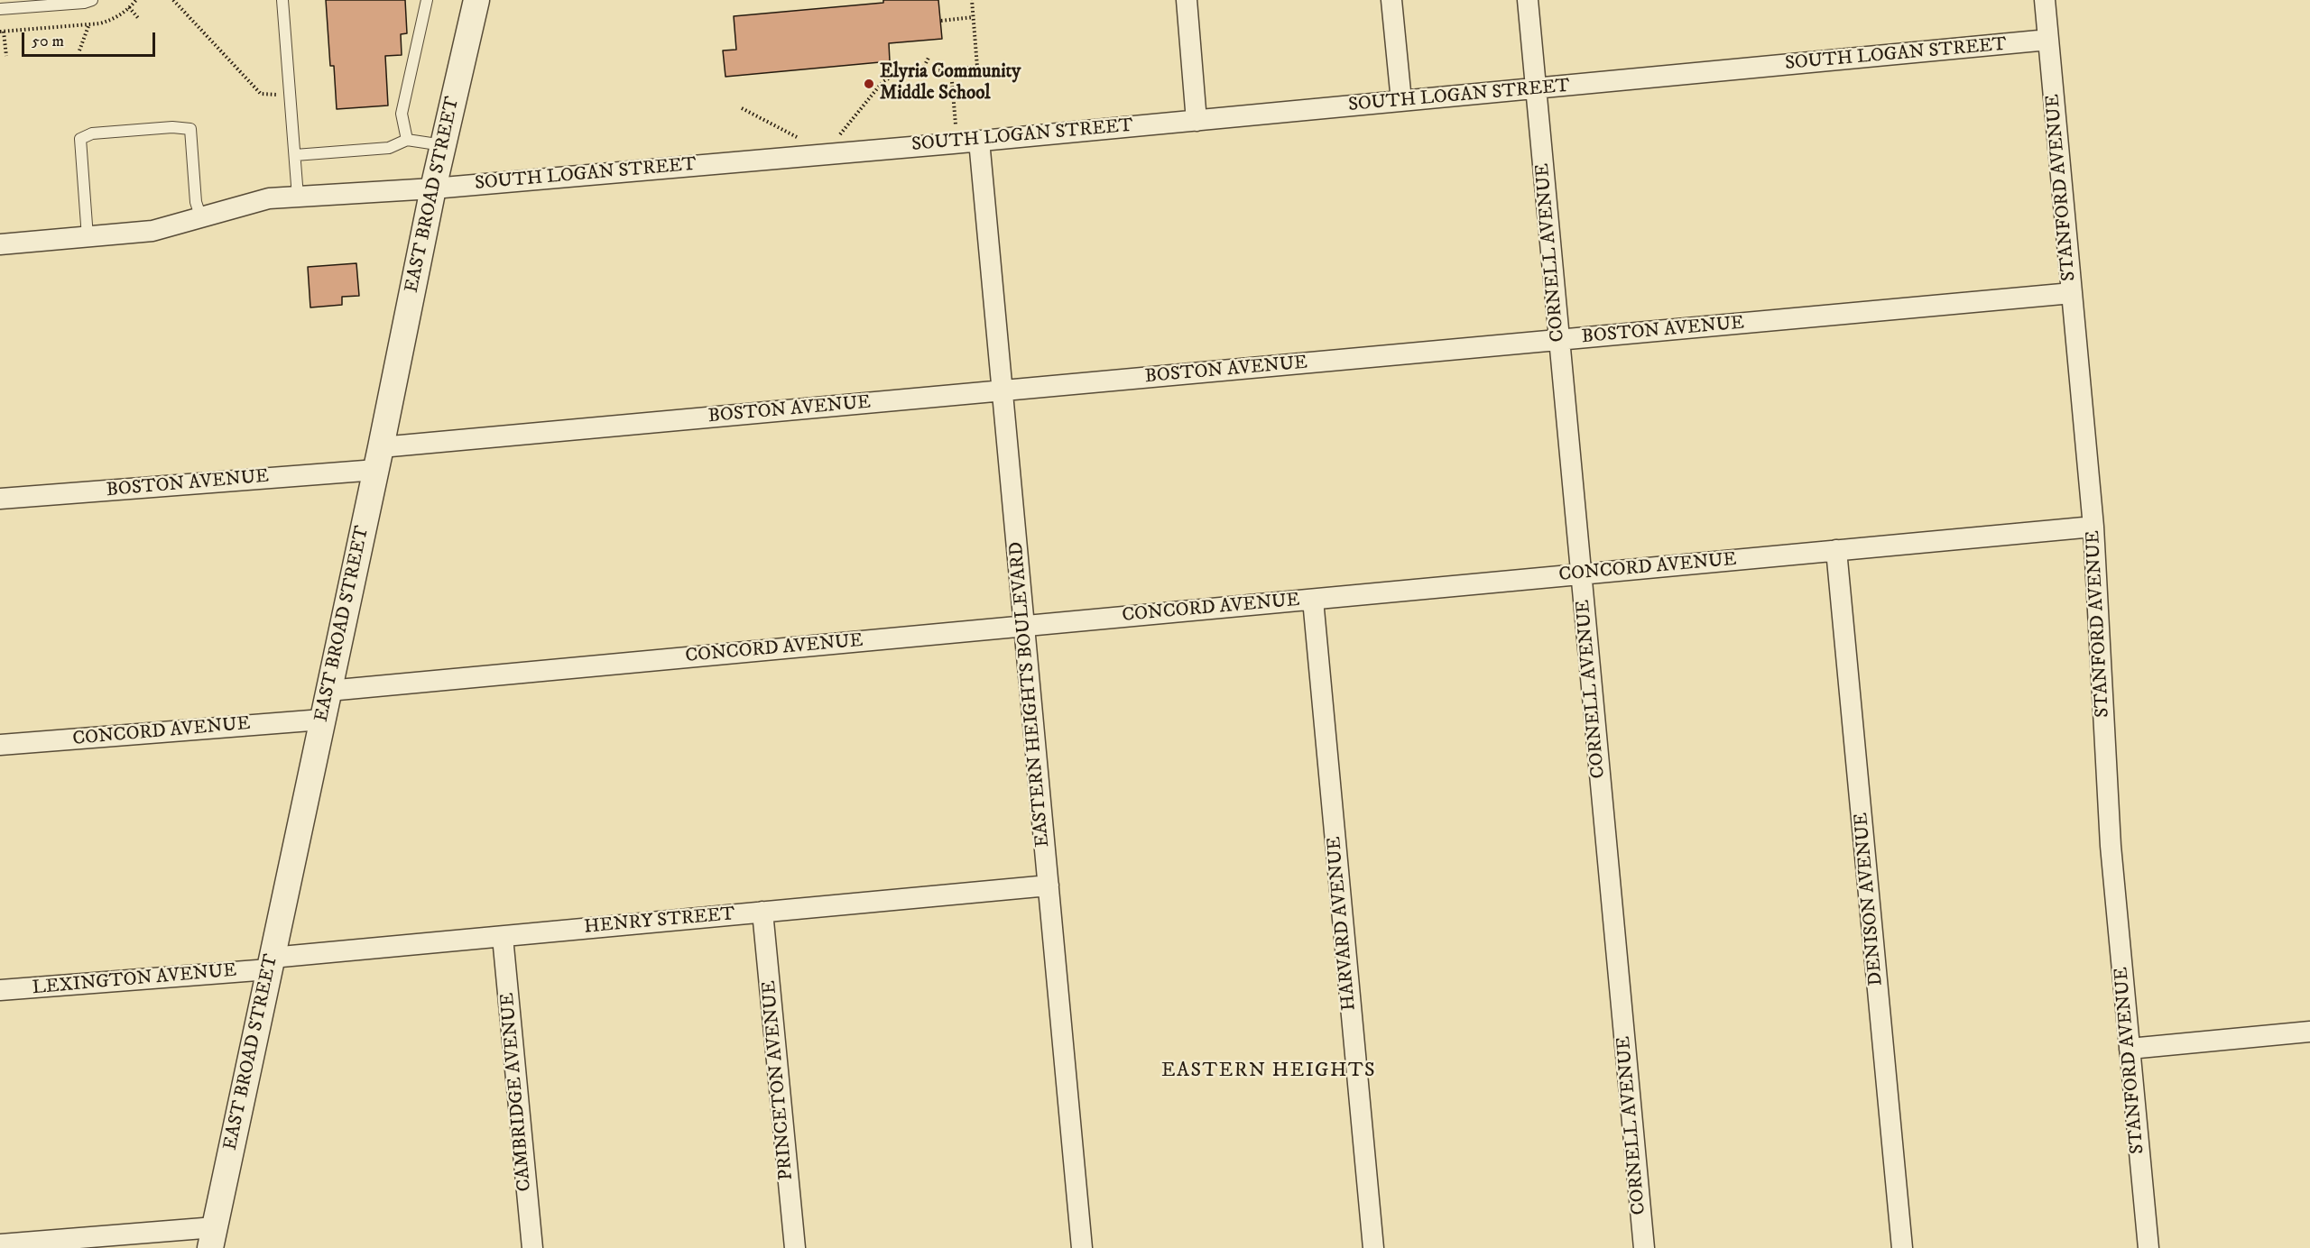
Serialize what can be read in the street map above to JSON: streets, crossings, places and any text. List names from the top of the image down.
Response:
{
  "streets": {
    "street": [
      "SOUTH LOGAN STREET",
      "STANFORD AVENUE",
      "EAST BROAD STREET",
      "CORNELL AVENUE",
      "BOSTON AVENUE",
      "CONCORD AVENUE",
      "EASTERN HEIGHTS BOULEVARD",
      "DENISON AVENUE",
      "HENRY STREET",
      "HARVARD AVENUE",
      "LEXINGTON AVENUE",
      "PRINCETON AVENUE",
      "CAMBRIDGE AVENUE"
    ]
  },
  "crossings": [
    ["SOUTH LOGAN STREET", "STANFORD AVENUE"],
    ["SOUTH LOGAN STREET", "EAST BROAD STREET"],
    ["SOUTH LOGAN STREET", "CORNELL AVENUE"],
    ["SOUTH LOGAN STREET", "EASTERN HEIGHTS BOULEVARD"],
    ["STANFORD AVENUE", "BOSTON AVENUE"],
    ["STANFORD AVENUE", "CONCORD AVENUE"],
    ["EAST BROAD STREET", "BOSTON AVENUE"],
    ["EAST BROAD STREET", "CONCORD AVENUE"],
    ["EAST BROAD STREET", "HENRY STREET"],
    ["EAST BROAD STREET", "LEXINGTON AVENUE"],
    ["CORNELL AVENUE", "BOSTON AVENUE"],
    ["CORNELL AVENUE", "CONCORD AVENUE"],
    ["BOSTON AVENUE", "EASTERN HEIGHTS BOULEVARD"],
    ["CONCORD AVENUE", "EASTERN HEIGHTS BOULEVARD"],
    ["CONCORD AVENUE", "DENISON AVENUE"],
    ["CONCORD AVENUE", "HARVARD AVENUE"],
    ["EASTERN HEIGHTS BOULEVARD", "HENRY STREET"],
    ["HENRY STREET", "LEXINGTON AVENUE"],
    ["HENRY STREET", "PRINCETON AVENUE"],
    ["HENRY STREET", "CAMBRIDGE AVENUE"]
  ],
  "districts": ["EASTERN HEIGHTS"],
  "places": ["Elyria Community Middle School"],
  "scale_bar": "50 m"
}
